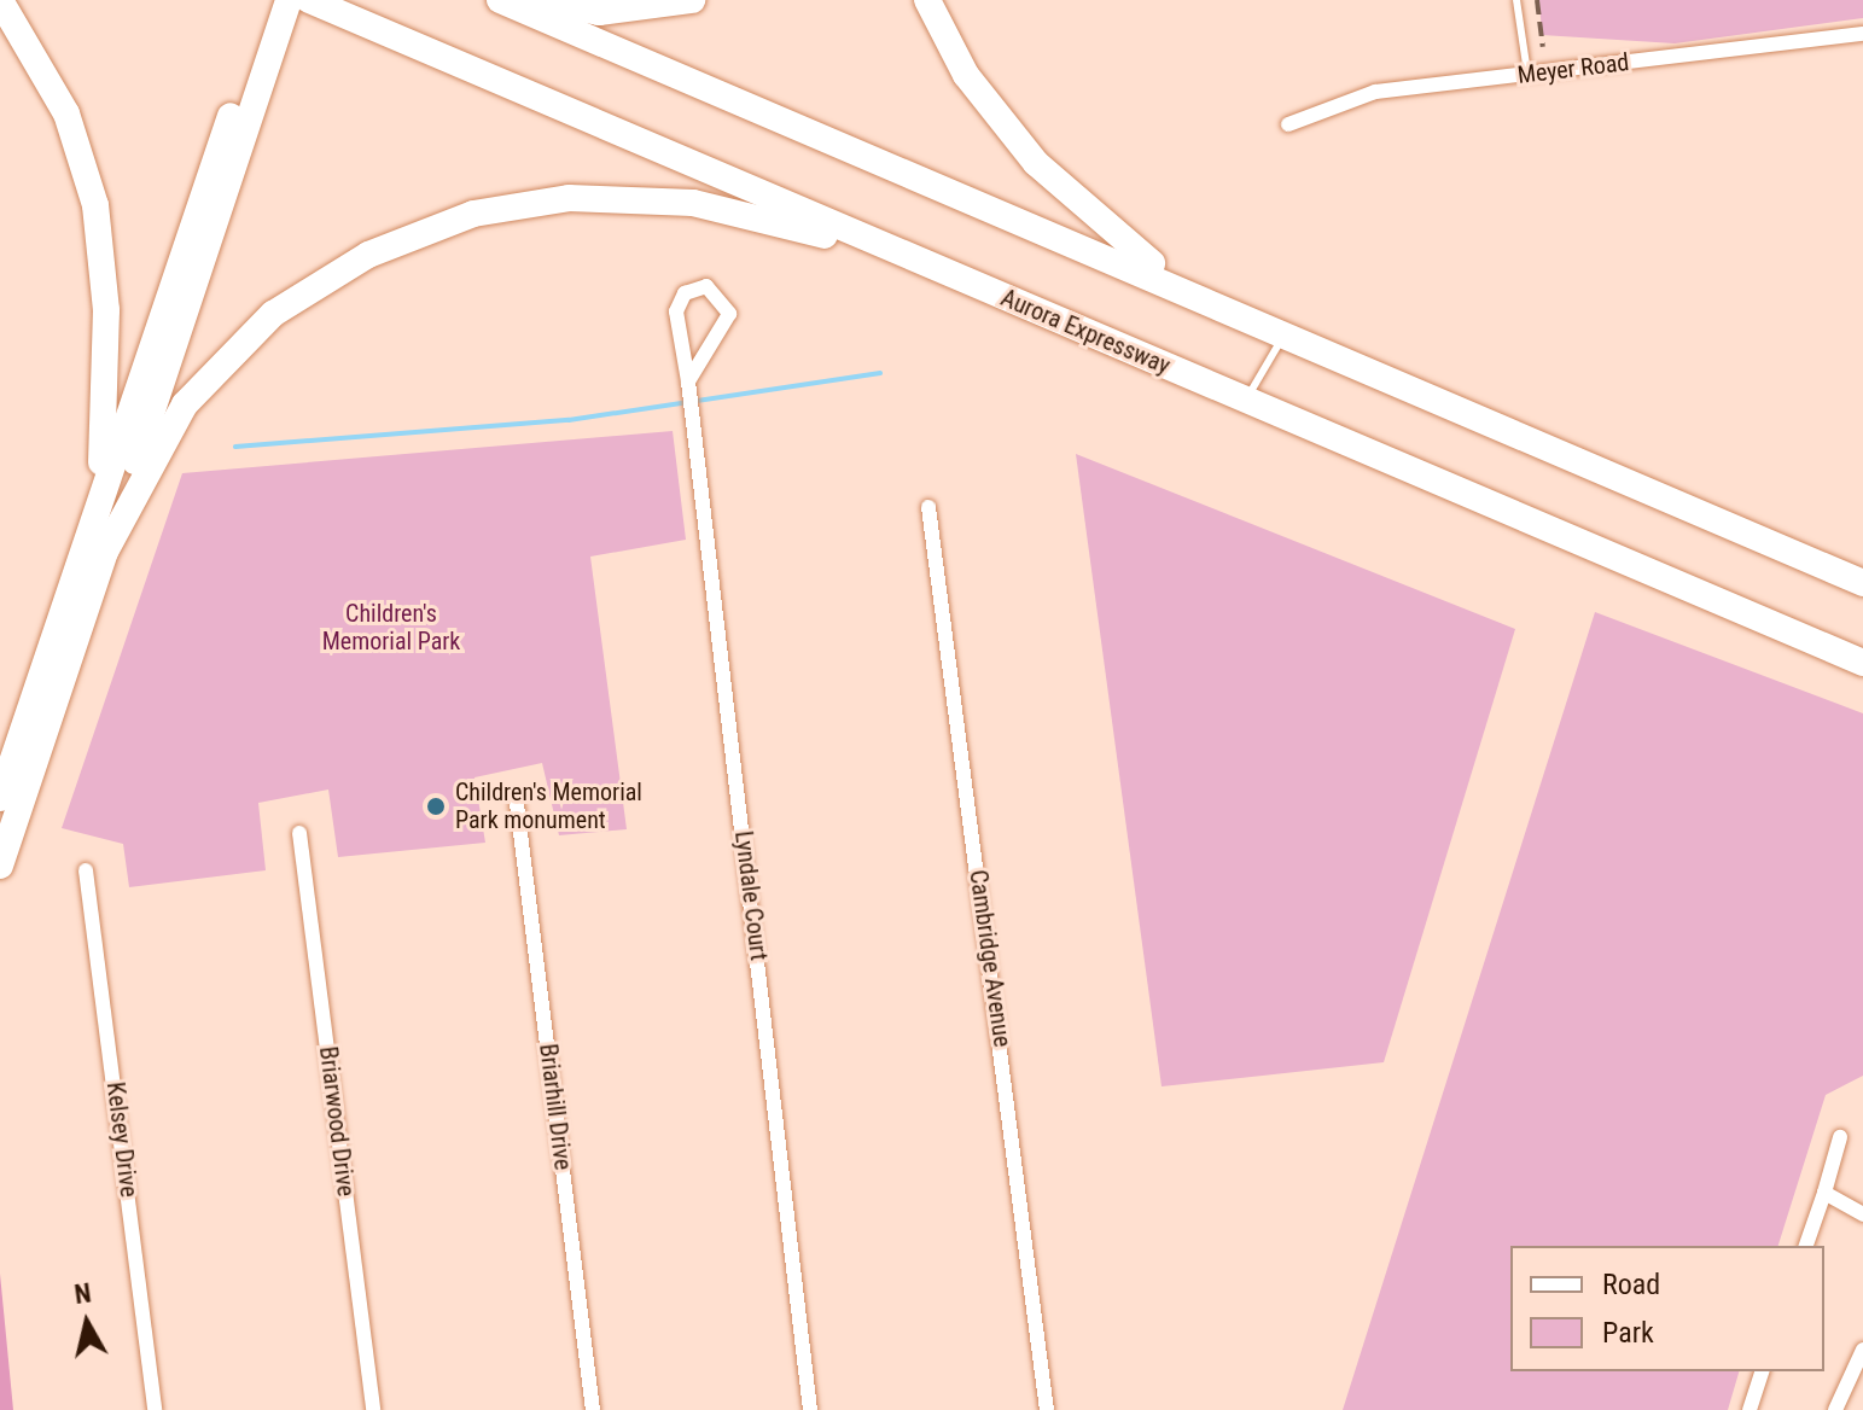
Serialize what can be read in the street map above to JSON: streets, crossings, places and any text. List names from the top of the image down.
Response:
{
  "streets": {
    "highway": ["Aurora Expressway"],
    "street": [
      "Meyer Road",
      "Lyndale Court",
      "Cambridge Avenue",
      "Briarhill Drive",
      "Briarwood Drive",
      "Kelsey Drive"
    ]
  },
  "parks": ["Children's Memorial Park"],
  "places": ["Children's Memorial Park monument"],
  "legend": ["Road", "Park"],
  "north": "top"
}
